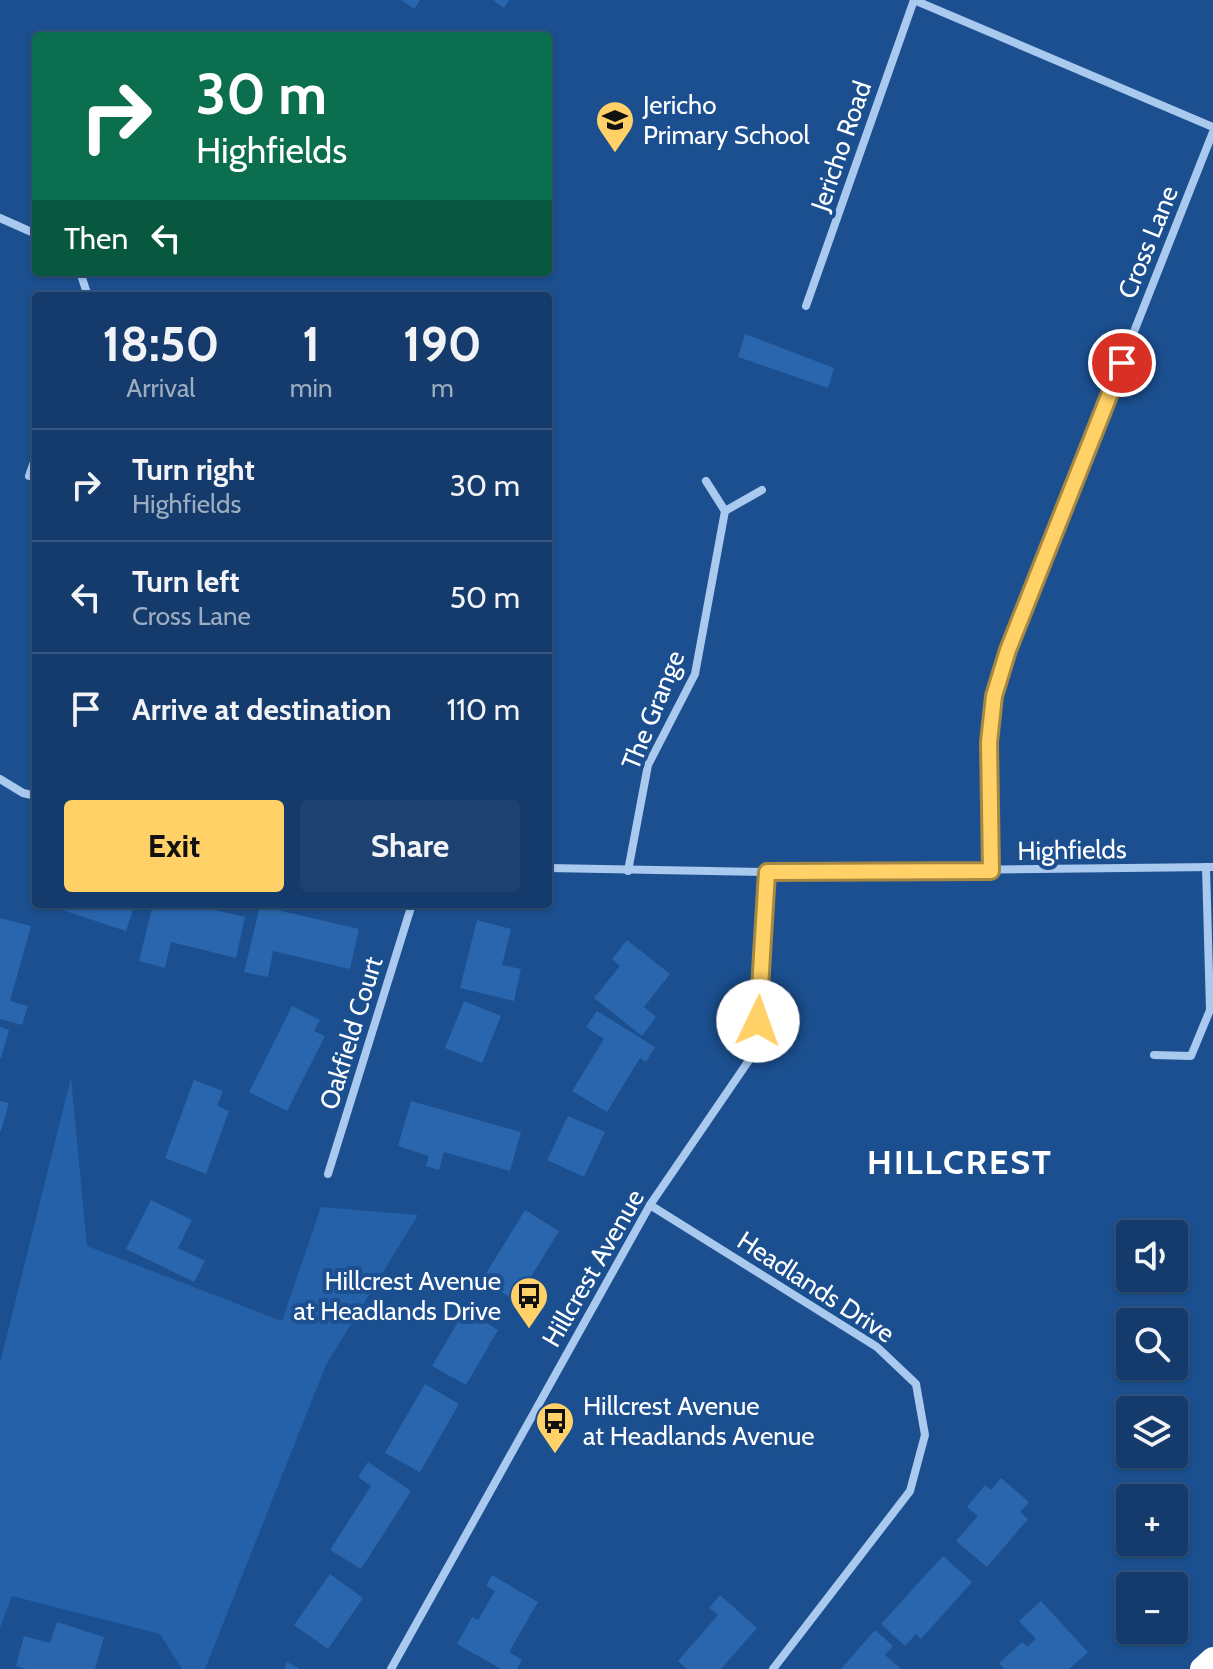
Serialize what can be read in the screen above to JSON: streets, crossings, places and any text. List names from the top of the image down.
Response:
{
  "streets": {
    "street": [
      "Jericho Road",
      "Cross Lane",
      "The Grange",
      "Highfields",
      "Oakfield Court",
      "Hillcrest Avenue",
      "Headlands Drive"
    ]
  },
  "crossings": [
    ["Cross Lane", "Highfields"],
    ["The Grange", "Highfields"],
    ["Highfields", "Hillcrest Avenue"],
    ["Hillcrest Avenue", "Headlands Drive"]
  ],
  "districts": ["HILLCREST"],
  "places": {
    "school or university": ["Jericho Primary School"],
    "bus stop": ["Hillcrest Avenue at Headlands Drive", "Hillcrest Avenue at Headlands Avenue"]
  },
  "page": {
    "turn": ["30 m", "Highfields"],
    "then": "Then",
    "eta": [
      "18:50",
      "Arrival",
      "1",
      "min",
      "190",
      "m"
    ],
    "list": [
      {
        "name": "Turn right",
        "note": "Highfields",
        "value": "30 m"
      },
      {
        "name": "Turn left",
        "note": "Cross Lane",
        "value": "50 m"
      },
      {
        "name": "Arrive at destination",
        "value": "110 m"
      }
    ],
    "buttons": ["Exit", "Share"],
    "map_buttons": ["+", "−"]
  }
}
